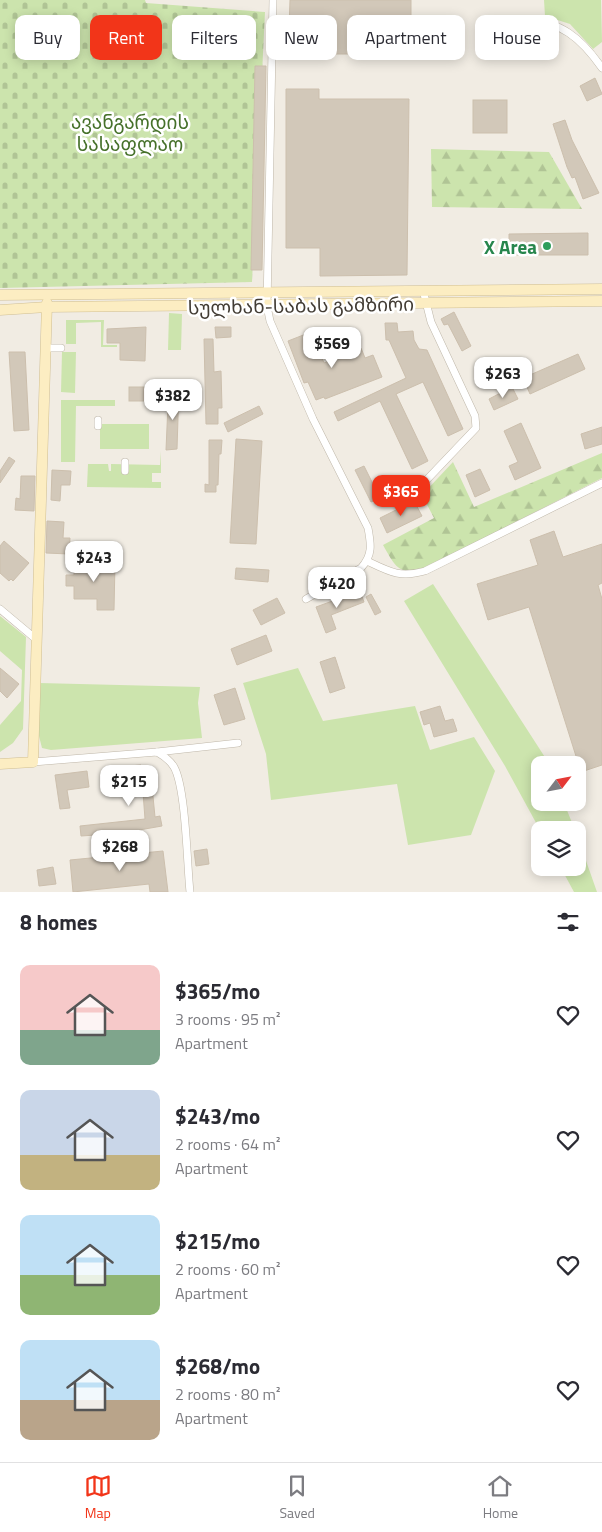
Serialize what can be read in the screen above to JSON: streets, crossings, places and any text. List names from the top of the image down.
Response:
{
  "streets": {
    "main road": ["სულხან-საბას გამზირი"]
  },
  "parks": ["ავანგარდის სასაფლაო"],
  "places": ["X Area"],
  "north": "top right",
  "page": {
    "chip": [
      "Buy",
      "Rent",
      "Filters",
      "New",
      "Apartment",
      "House"
    ],
    "price": [
      "$569",
      "$263",
      "$382",
      "$365",
      "$243",
      "$420",
      "$215",
      "$268"
    ],
    "heading": "8 homes",
    "list": [
      {
        "name": "$365/mo",
        "note": "3 rooms · 95 m² · Apartment"
      },
      {
        "name": "$243/mo",
        "note": "2 rooms · 64 m² · Apartment"
      },
      {
        "name": "$215/mo",
        "note": "2 rooms · 60 m² · Apartment"
      },
      {
        "name": "$268/mo",
        "note": "2 rooms · 80 m² · Apartment"
      }
    ],
    "tabs": ["Map", "Saved", "Home"]
  }
}
